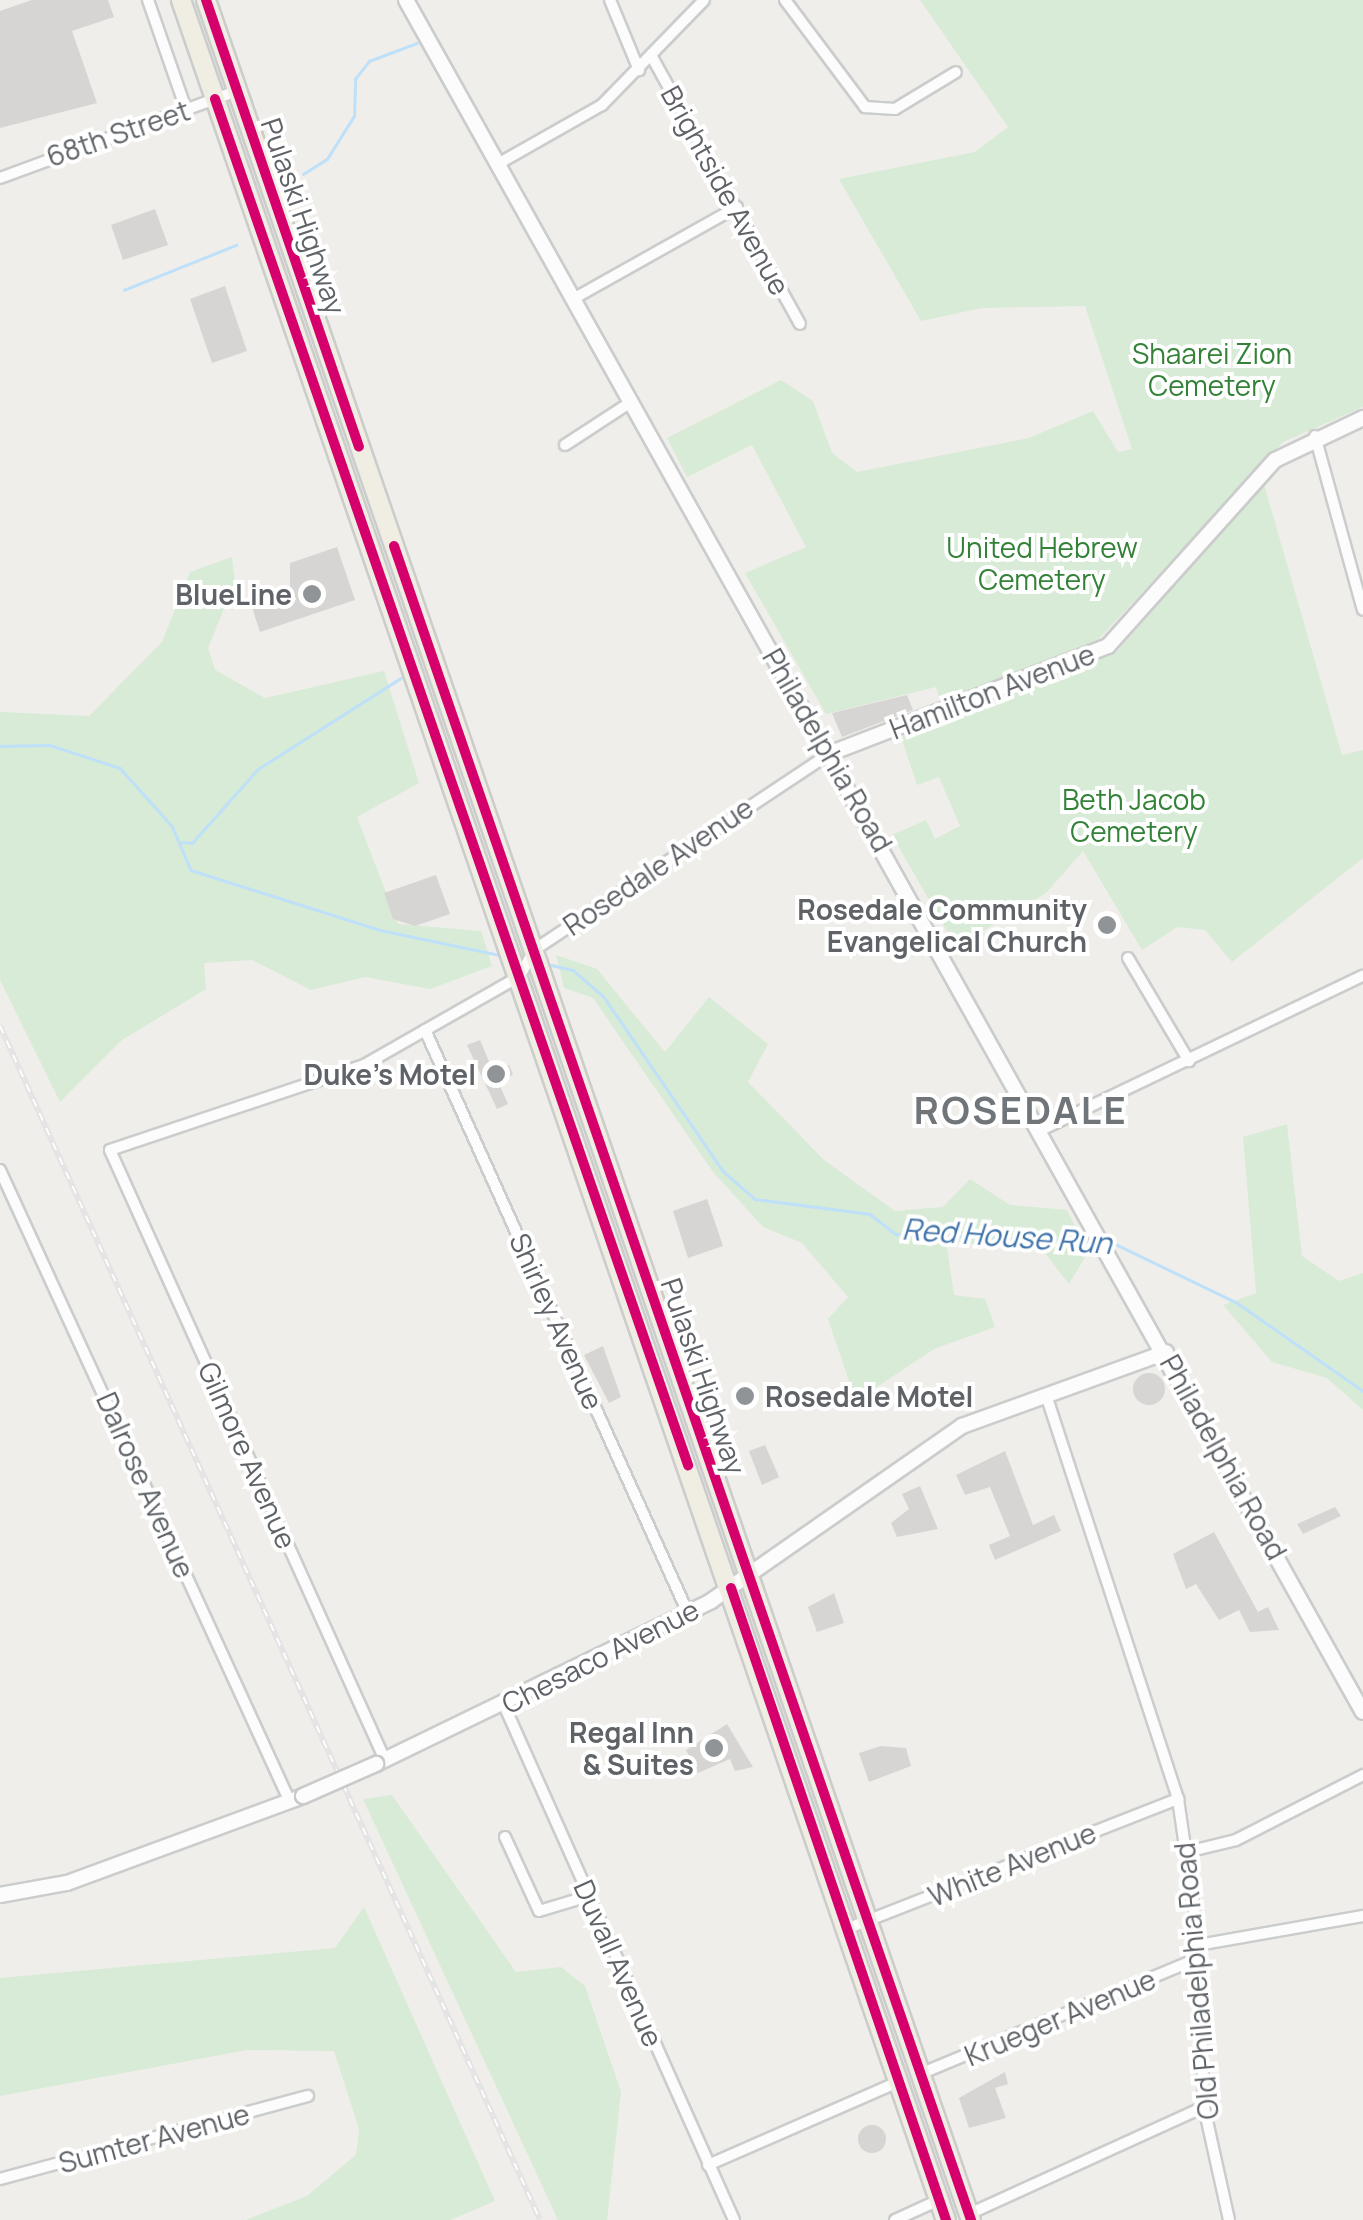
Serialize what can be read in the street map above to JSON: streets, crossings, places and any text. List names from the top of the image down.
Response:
{
  "streets": {
    "highway": ["Pulaski Highway"],
    "main road": ["Hamilton Avenue", "Philadelphia Road", "Chesaco Avenue"],
    "street": [
      "68th Street",
      "Brightside Avenue",
      "Rosedale Avenue",
      "Shirley Avenue",
      "Gilmore Avenue",
      "Dalrose Avenue",
      "White Avenue",
      "Duvall Avenue",
      "Old Philadelphia Road",
      "Krueger Avenue",
      "Sumter Avenue"
    ]
  },
  "crossings": [
    ["68th Street", "Pulaski Highway"],
    ["Pulaski Highway", "Rosedale Avenue"],
    ["Pulaski Highway", "Chesaco Avenue"],
    ["Pulaski Highway", "White Avenue"],
    ["Pulaski Highway", "Krueger Avenue"],
    ["Hamilton Avenue", "Philadelphia Road"],
    ["Hamilton Avenue", "Rosedale Avenue"],
    ["Philadelphia Road", "Rosedale Avenue"],
    ["Philadelphia Road", "Chesaco Avenue"],
    ["Shirley Avenue", "Gilmore Avenue"],
    ["Shirley Avenue", "Chesaco Avenue"],
    ["Gilmore Avenue", "Chesaco Avenue"],
    ["Dalrose Avenue", "Chesaco Avenue"],
    ["Chesaco Avenue", "Duvall Avenue"],
    ["Chesaco Avenue", "Old Philadelphia Road"],
    ["White Avenue", "Old Philadelphia Road"],
    ["Old Philadelphia Road", "Krueger Avenue"]
  ],
  "districts": ["ROSEDALE"],
  "water": ["Red House Run"],
  "parks": ["Shaarei Zion Cemetery", "United Hebrew Cemetery", "Beth Jacob Cemetery"],
  "places": [
    "BlueLine",
    "Rosedale Community Evangelical Church",
    "Duke’s Motel",
    "Rosedale Motel",
    "Regal Inn & Suites"
  ]
}
